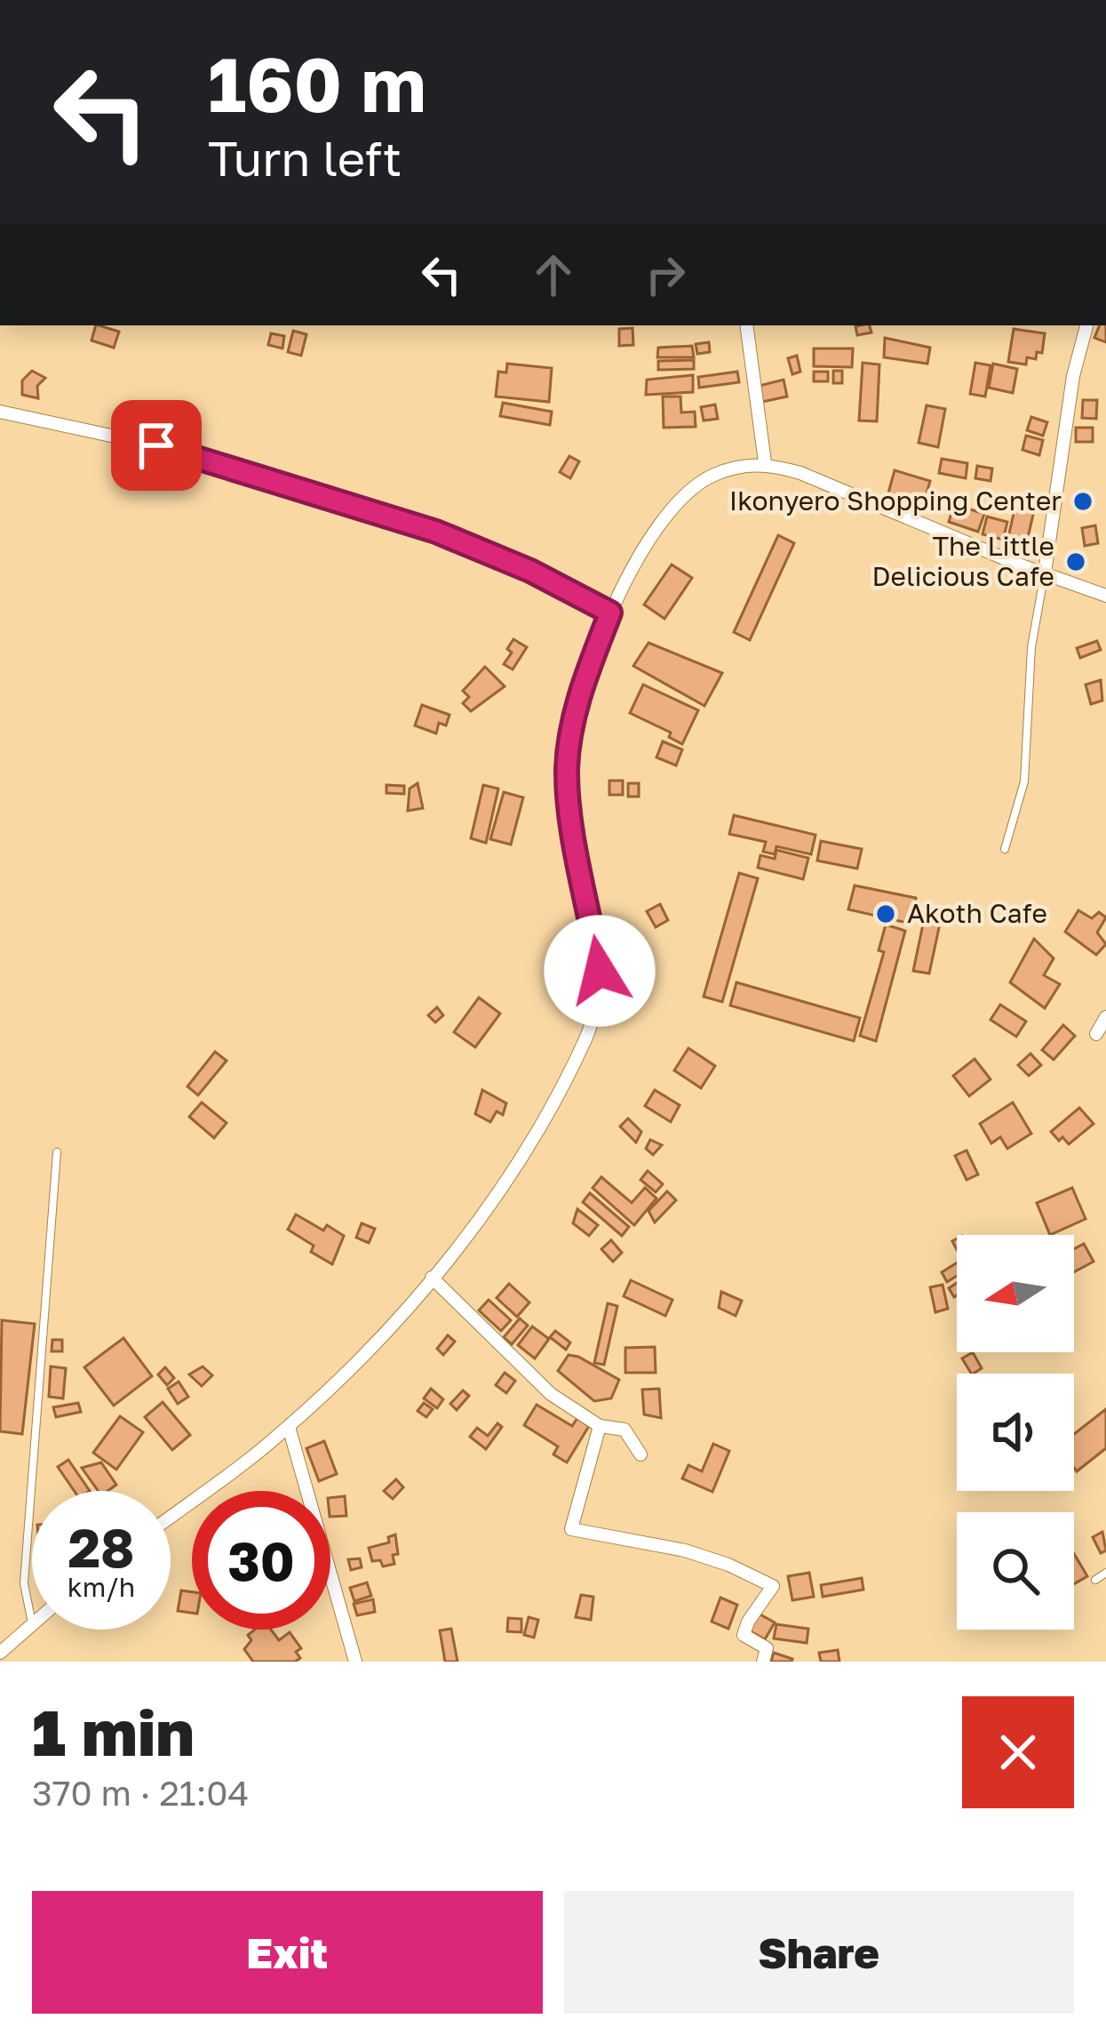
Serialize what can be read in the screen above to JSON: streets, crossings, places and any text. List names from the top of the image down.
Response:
{
  "places": ["Ikonyero Shopping Center", "The Little Delicious Cafe", "Akoth Cafe"],
  "north": "left",
  "page": {
    "turn": ["160 m", "Turn left"],
    "speed": "28 km/h",
    "limit": "30",
    "heading": ["1 min", "370 m · 21:04"],
    "buttons": ["Exit", "Share"]
  }
}
